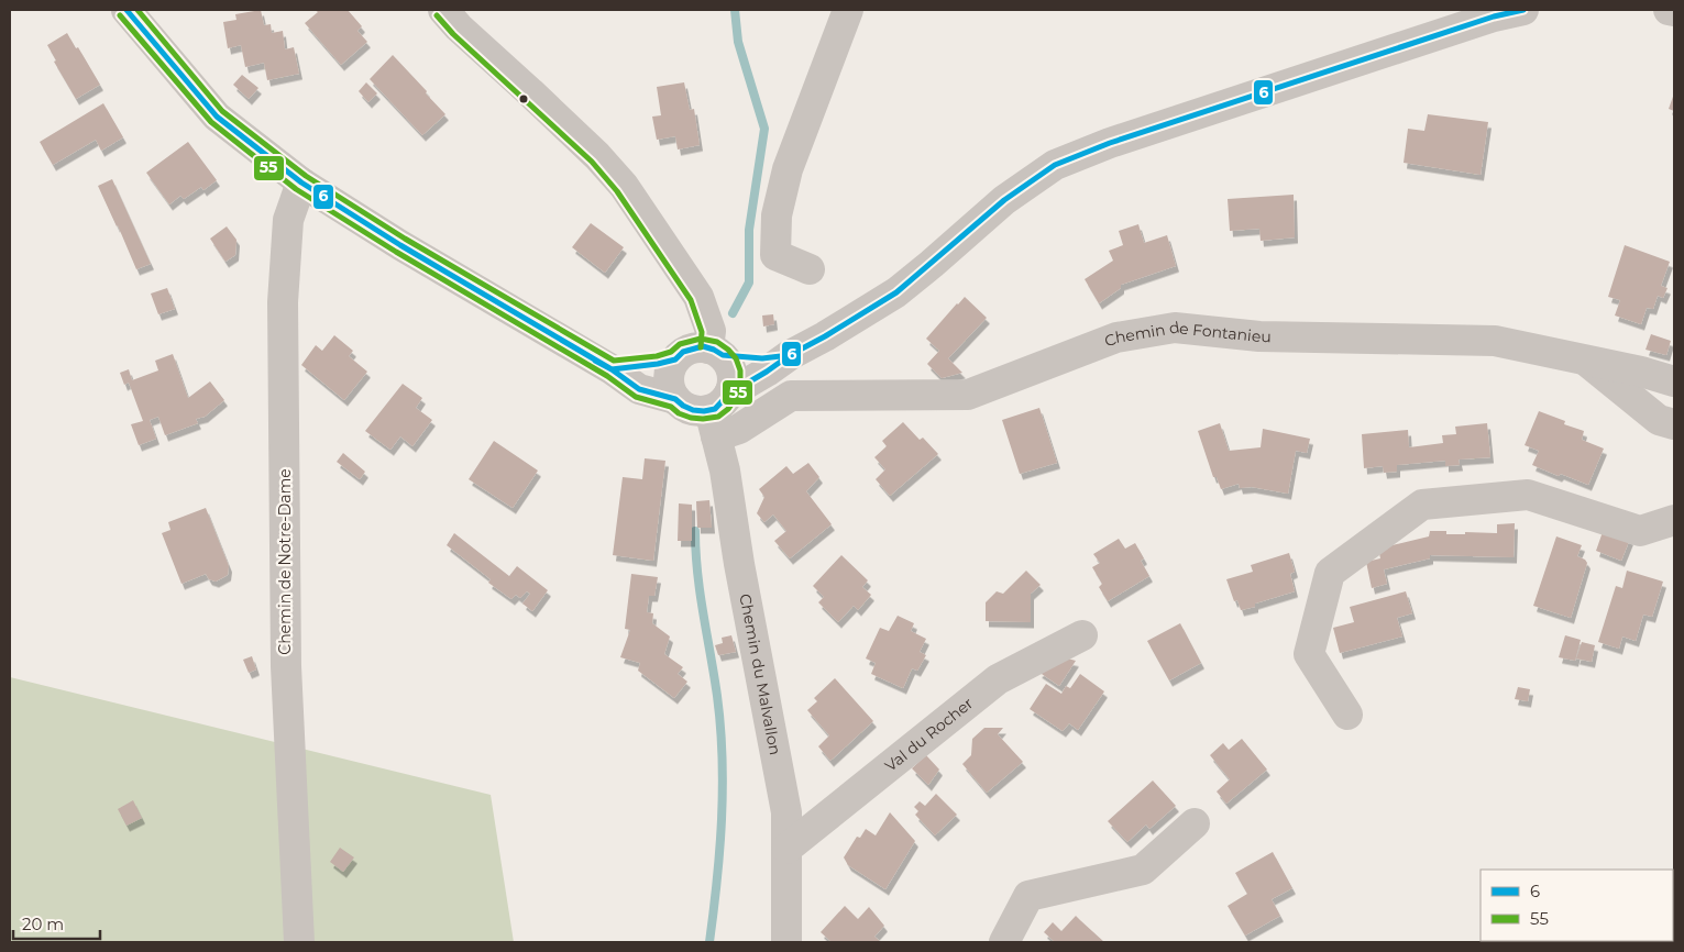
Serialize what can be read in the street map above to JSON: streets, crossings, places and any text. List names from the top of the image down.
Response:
{
  "streets": {
    "street": [
      "Chemin de Fontanieu",
      "Chemin de Notre-Dame",
      "Chemin du Malvallon",
      "Val du Rocher"
    ]
  },
  "crossings": [
    ["Chemin de Fontanieu", "Chemin du Malvallon"],
    ["Chemin du Malvallon", "Val du Rocher"]
  ],
  "lines": ["transit line 6", "transit line 55"],
  "legend": ["6", "55"],
  "scale_bar": "20 m"
}
